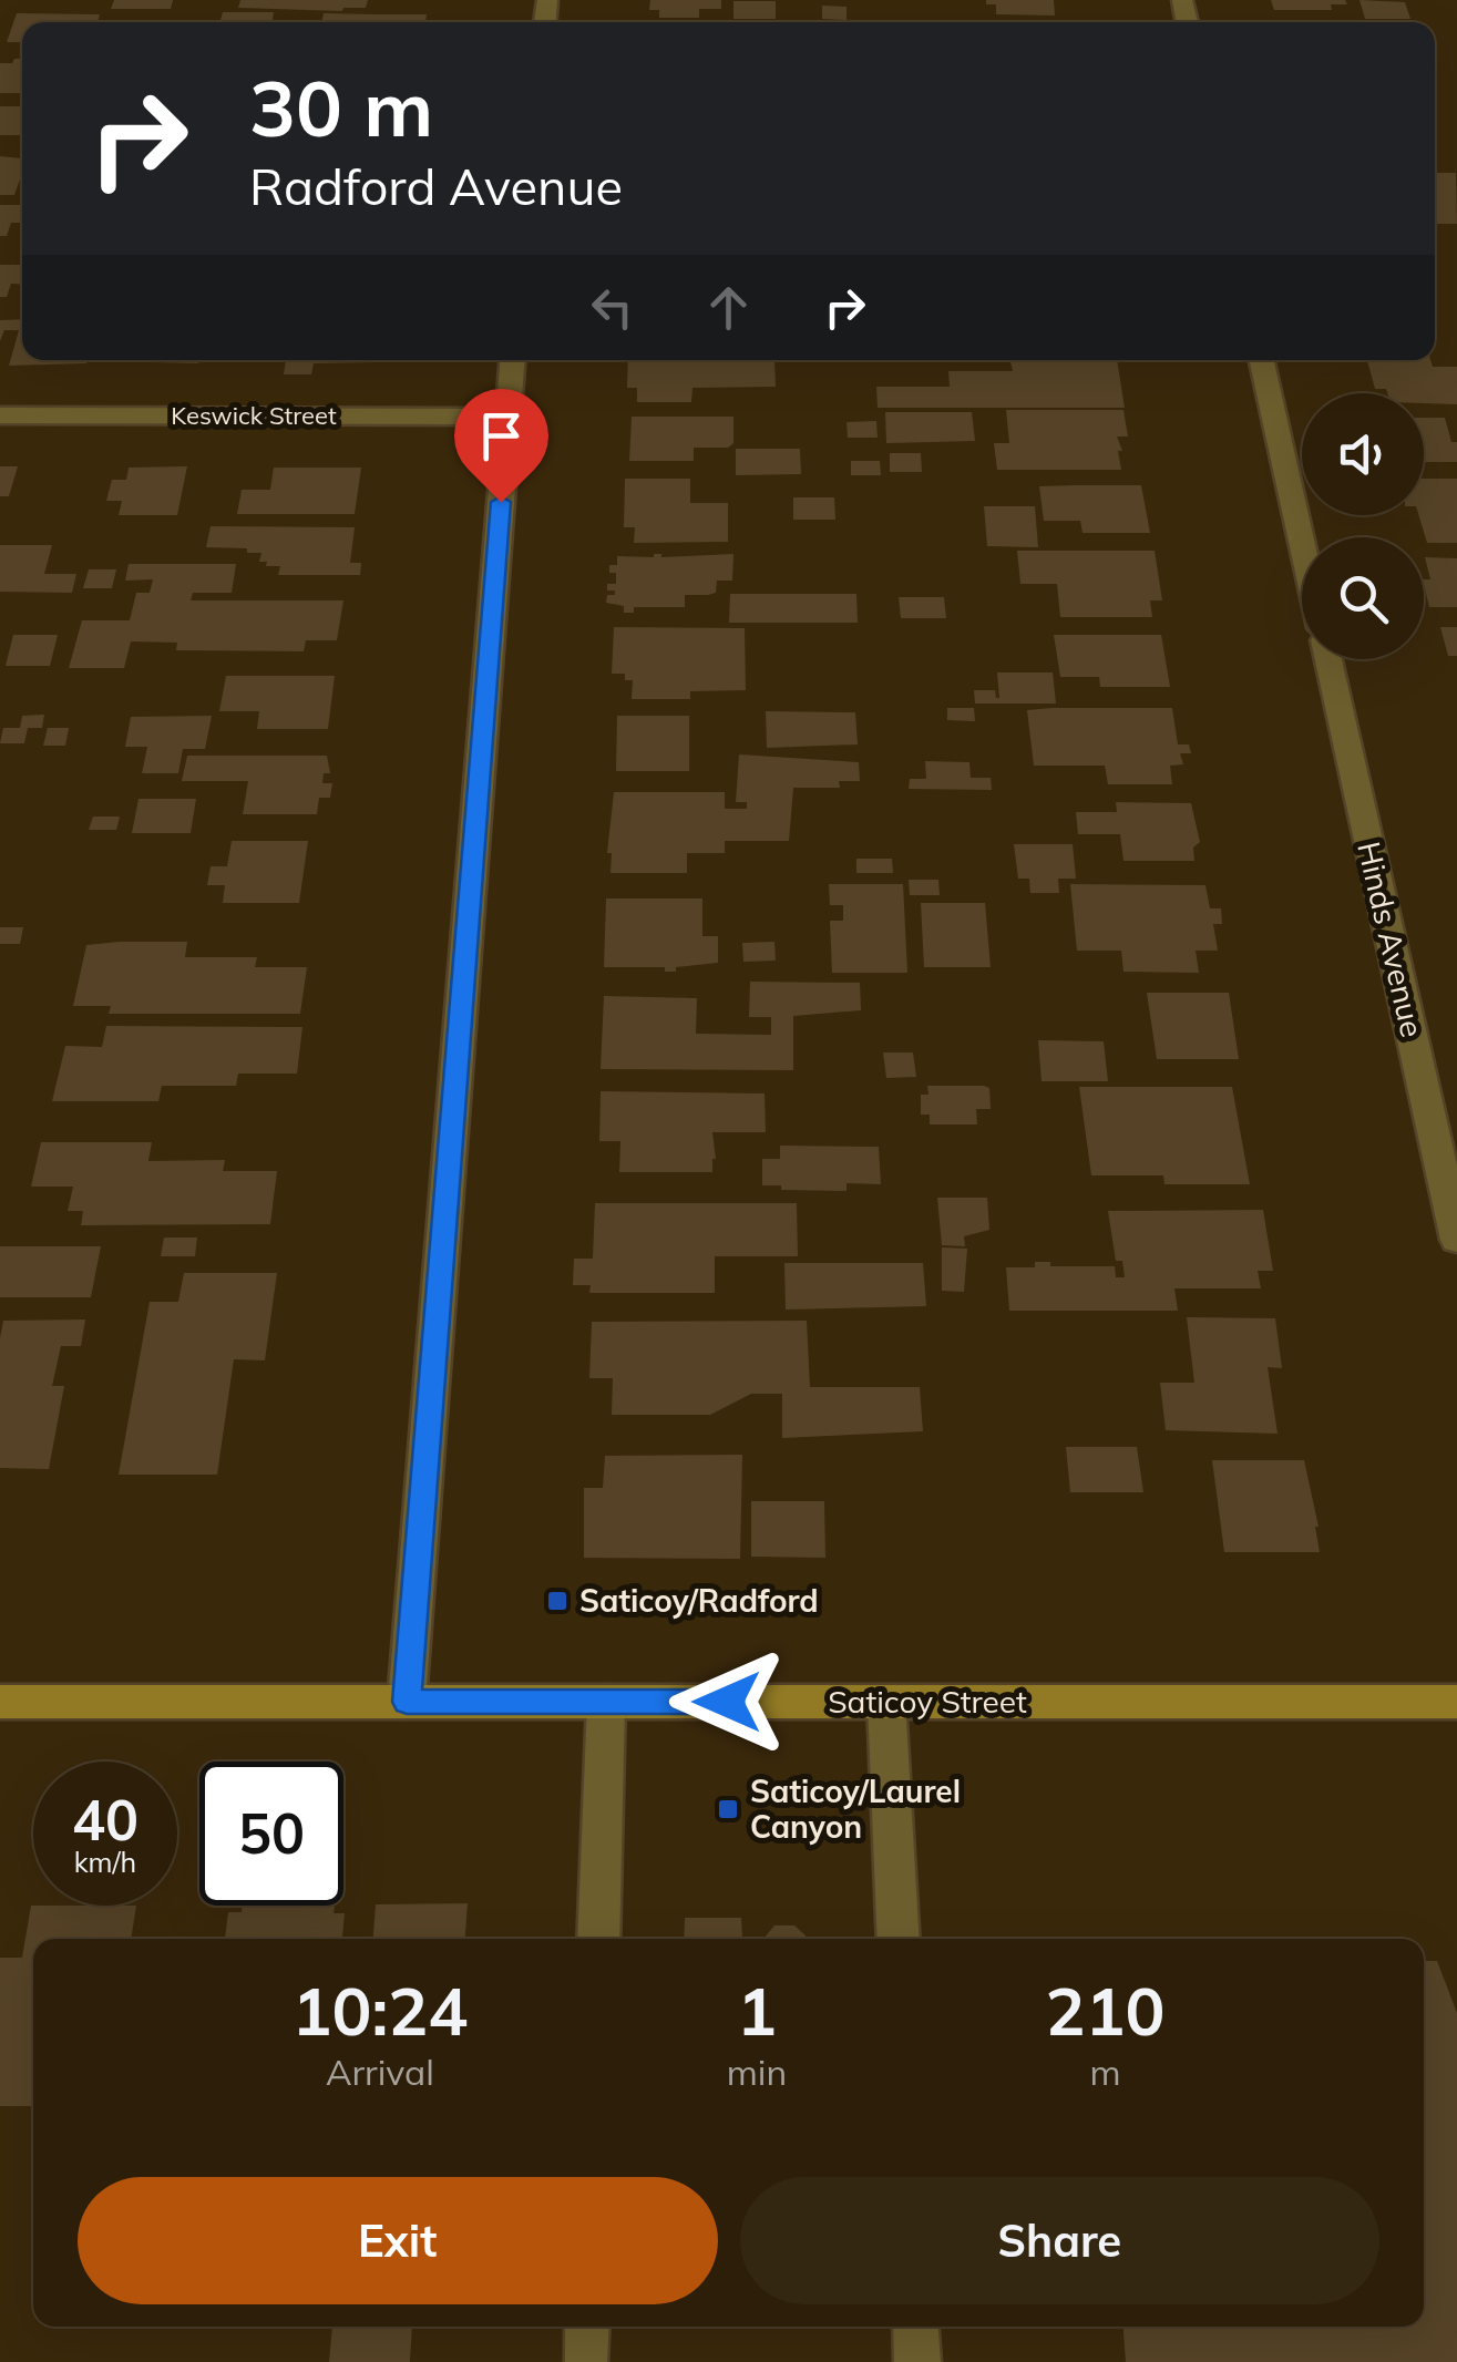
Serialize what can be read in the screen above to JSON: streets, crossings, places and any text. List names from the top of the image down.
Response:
{
  "streets": {
    "main road": ["Saticoy Street"],
    "street": ["Keswick Street", "Hinds Avenue"]
  },
  "places": {
    "transit": ["Saticoy/Radford", "Saticoy/Laurel Canyon"]
  },
  "page": {
    "turn": ["30 m", "Radford Avenue"],
    "speed": "40 km/h",
    "limit": "50",
    "eta": [
      "10:24",
      "Arrival",
      "1",
      "min",
      "210",
      "m"
    ],
    "buttons": ["Exit", "Share"]
  }
}
